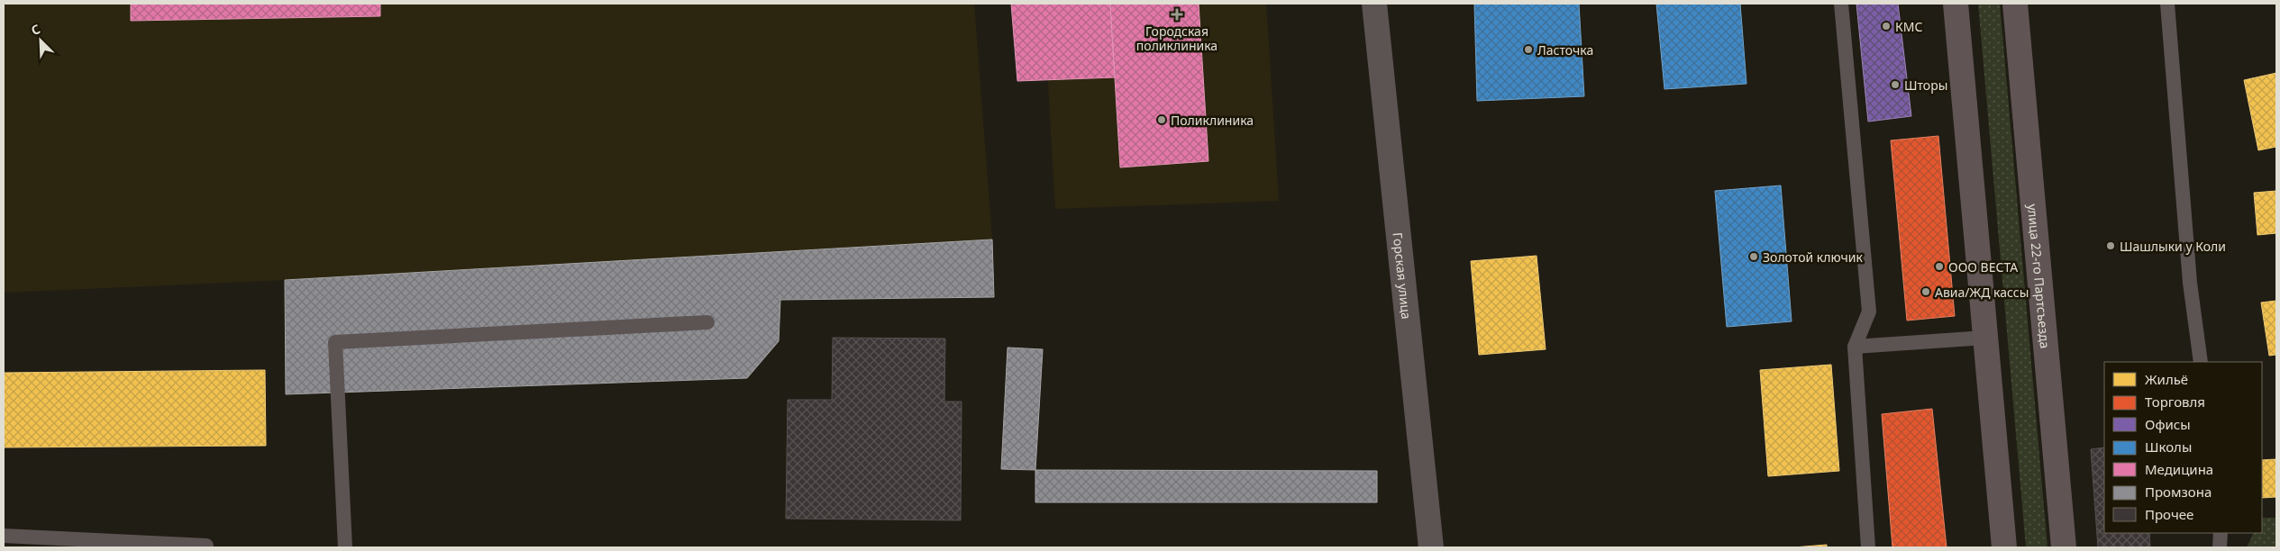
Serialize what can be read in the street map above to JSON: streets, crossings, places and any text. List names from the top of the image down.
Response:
{
  "streets": {
    "main road": ["улица 22-го Партсъезда"],
    "street": ["Горская улица"]
  },
  "places": {
    "health": ["Городская поликлиника"],
    "other": [
      "КМС",
      "Ласточка",
      "Шторы",
      "Поликлиника",
      "Шашлыки у Коли",
      "Золотой ключик",
      "ООО ВЕСТА",
      "Авиа/ЖД кассы"
    ]
  },
  "legend": [
    "Жильё",
    "Торговля",
    "Офисы",
    "Школы",
    "Медицина",
    "Промзона",
    "Прочее"
  ],
  "north": "top left"
}
